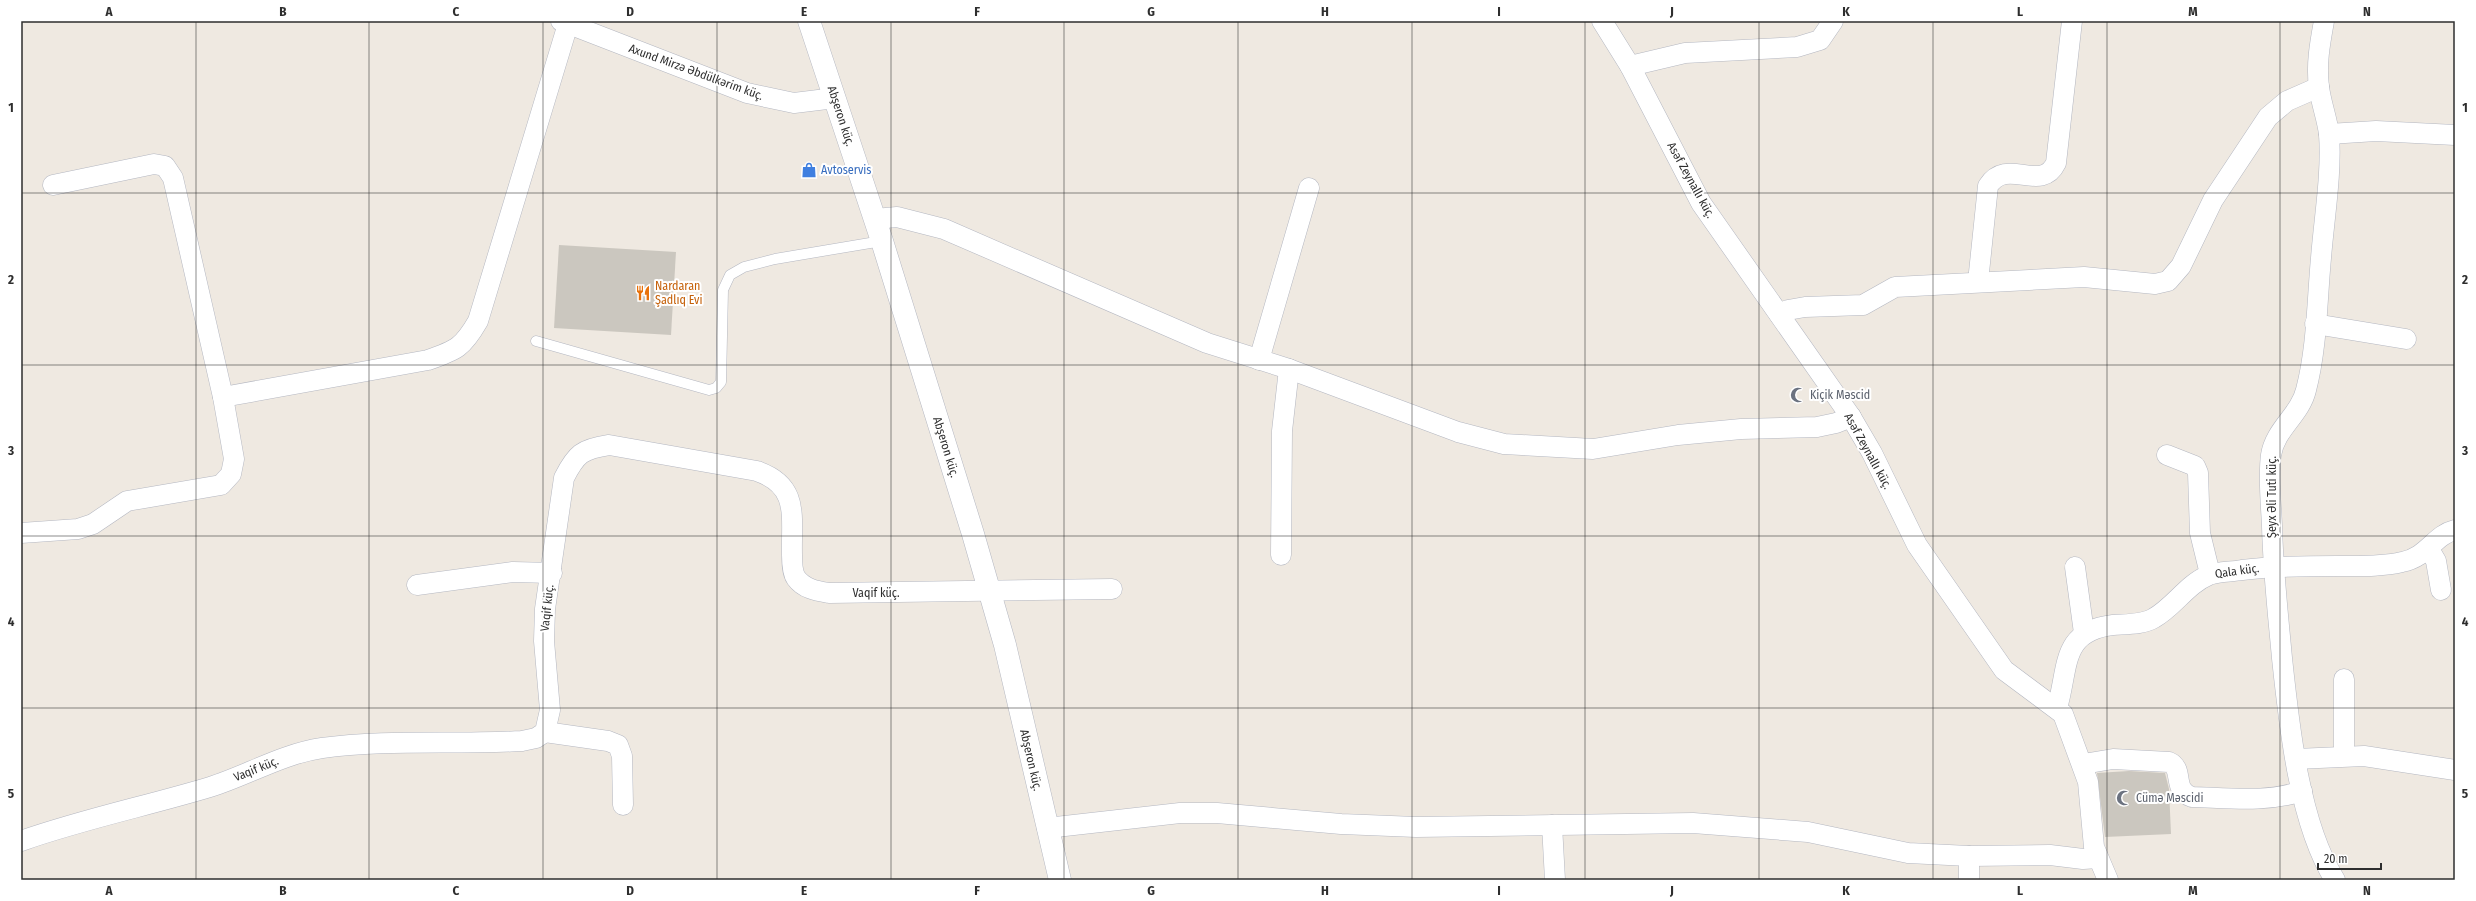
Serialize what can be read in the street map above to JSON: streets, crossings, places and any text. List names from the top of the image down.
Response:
{
  "streets": {
    "main road": ["Abşeron küç."],
    "street": [
      "Axund Mirzə Əbdülkərim küç.",
      "Asəf Zeynallı küç.",
      "Şeyx Əli Tuti küç.",
      "Qala küç.",
      "Vaqif küç."
    ]
  },
  "crossings": [
    ["Axund Mirzə Əbdülkərim küç.", "Abşeron küç."],
    ["Abşeron küç.", "Vaqif küç."],
    ["Asəf Zeynallı küç.", "Qala küç."],
    ["Şeyx Əli Tuti küç.", "Qala küç."]
  ],
  "places": {
    "shop": ["Avtoservis"],
    "restaurant": ["Nardaran Şadlıq Evi"],
    "mosque": ["Kiçik Məscid", "Cümə Məscidi"]
  },
  "scale_bar": "20 m",
  "grid": {
    "columns": [
      "A",
      "B",
      "C",
      "D",
      "E",
      "F",
      "G",
      "H",
      "I",
      "J",
      "K",
      "L",
      "M",
      "N"
    ],
    "rows": [
      "1",
      "2",
      "3",
      "4",
      "5"
    ]
  }
}
